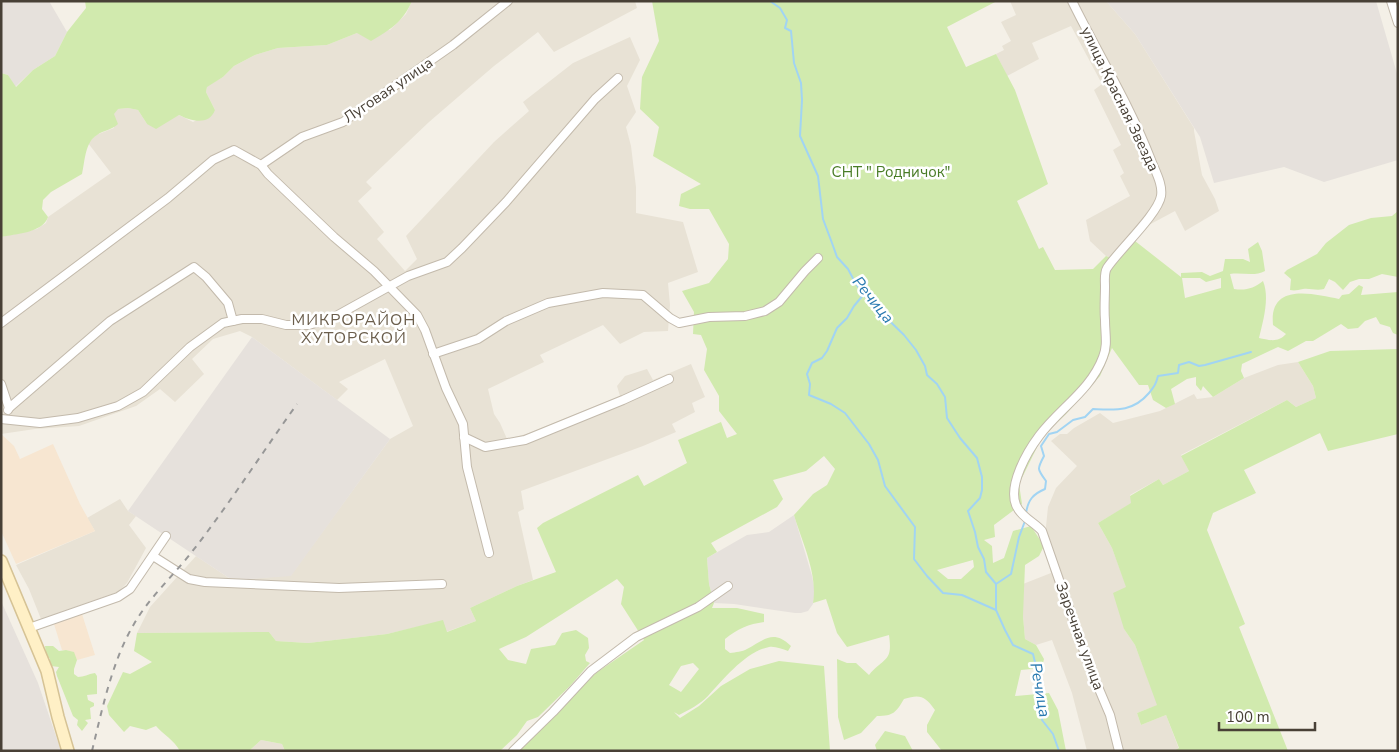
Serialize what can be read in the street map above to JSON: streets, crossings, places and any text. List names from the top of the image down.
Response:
{
  "streets": {
    "street": ["Луговая улица", "улица Красная Звезда", "Заречная улица"]
  },
  "crossings": [
    ["улица Красная Звезда", "Заречная улица"]
  ],
  "districts": ["МИКРОРАЙОН ХУТОРСКОЙ"],
  "water": ["Речица"],
  "parks": ["СНТ \" Родничок\""],
  "scale_bar": "100 m"
}
